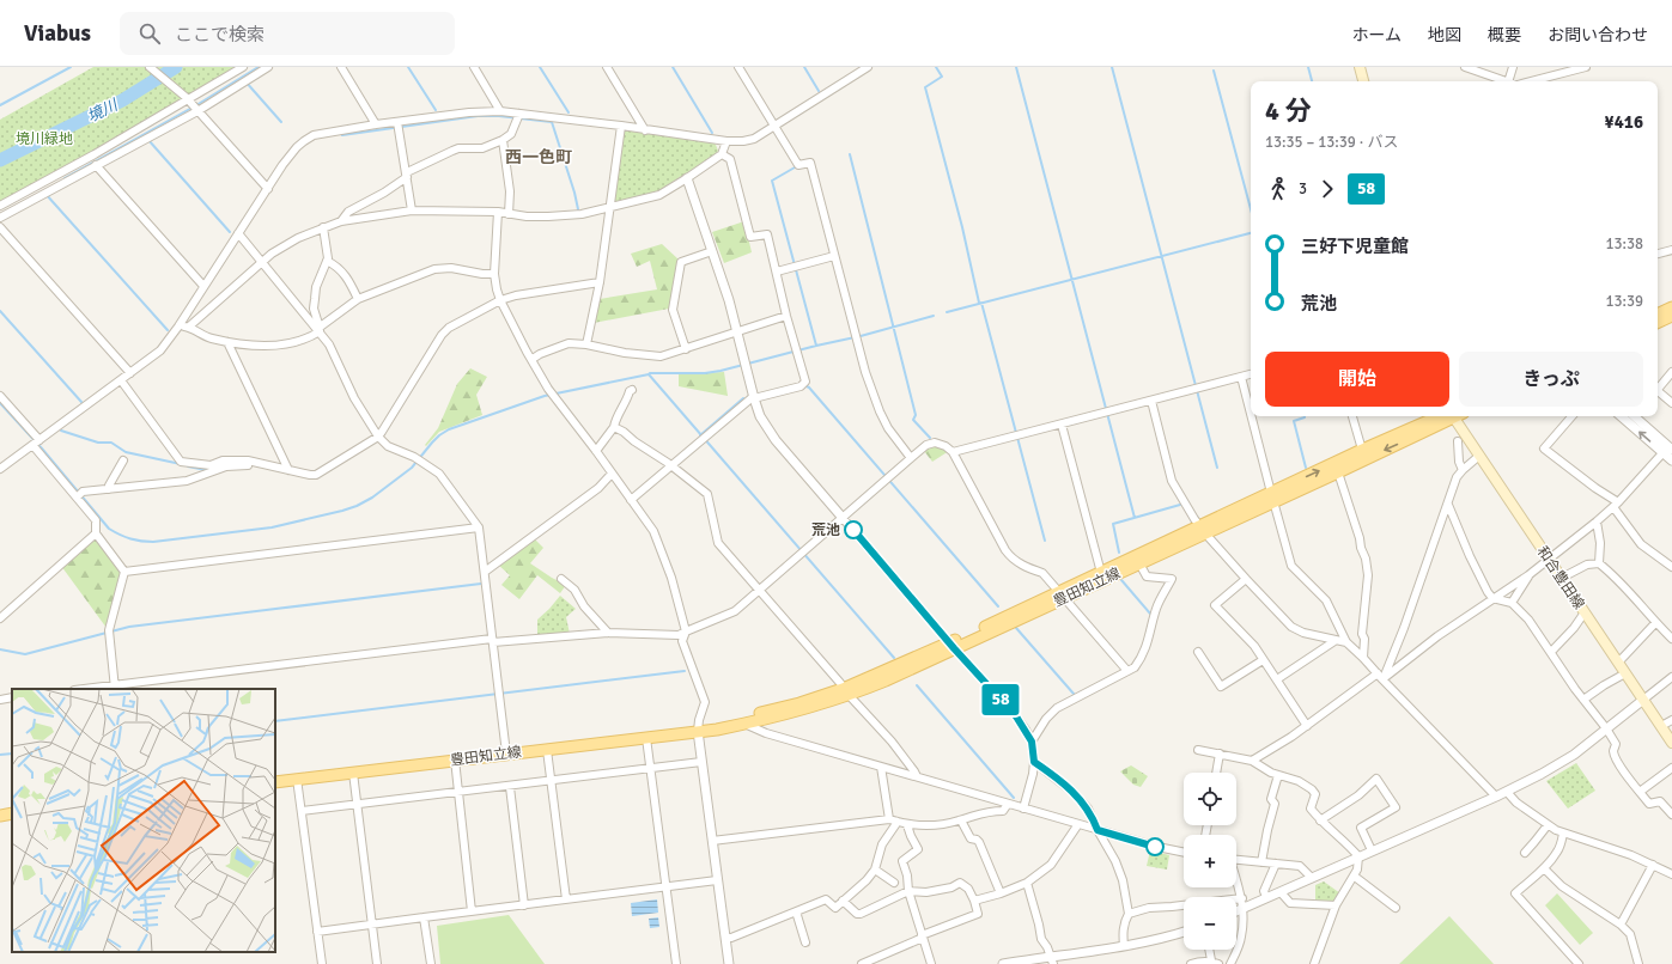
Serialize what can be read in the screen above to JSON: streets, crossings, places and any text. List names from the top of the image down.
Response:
{
  "streets": {
    "main road": ["和合豊田線", "豊田知立線"]
  },
  "districts": ["西一色町"],
  "water": ["境川"],
  "parks": ["境川緑地"],
  "places": ["荒池"],
  "lines": ["bus line 58"],
  "page": {
    "header": "Viabus",
    "search": "ここで検索",
    "nav": [
      "ホーム",
      "地図",
      "概要",
      "お問い合わせ"
    ],
    "on_map": "58",
    "heading": ["4 分", "13:35 – 13:39 · バス", "¥416"],
    "legs": ["3", "58"],
    "list": [
      {
        "name": "三好下児童館",
        "value": "13:38"
      },
      {
        "name": "荒池",
        "value": "13:39"
      }
    ],
    "buttons": ["開始", "きっぷ"],
    "map_buttons": ["+", "−"]
  }
}
